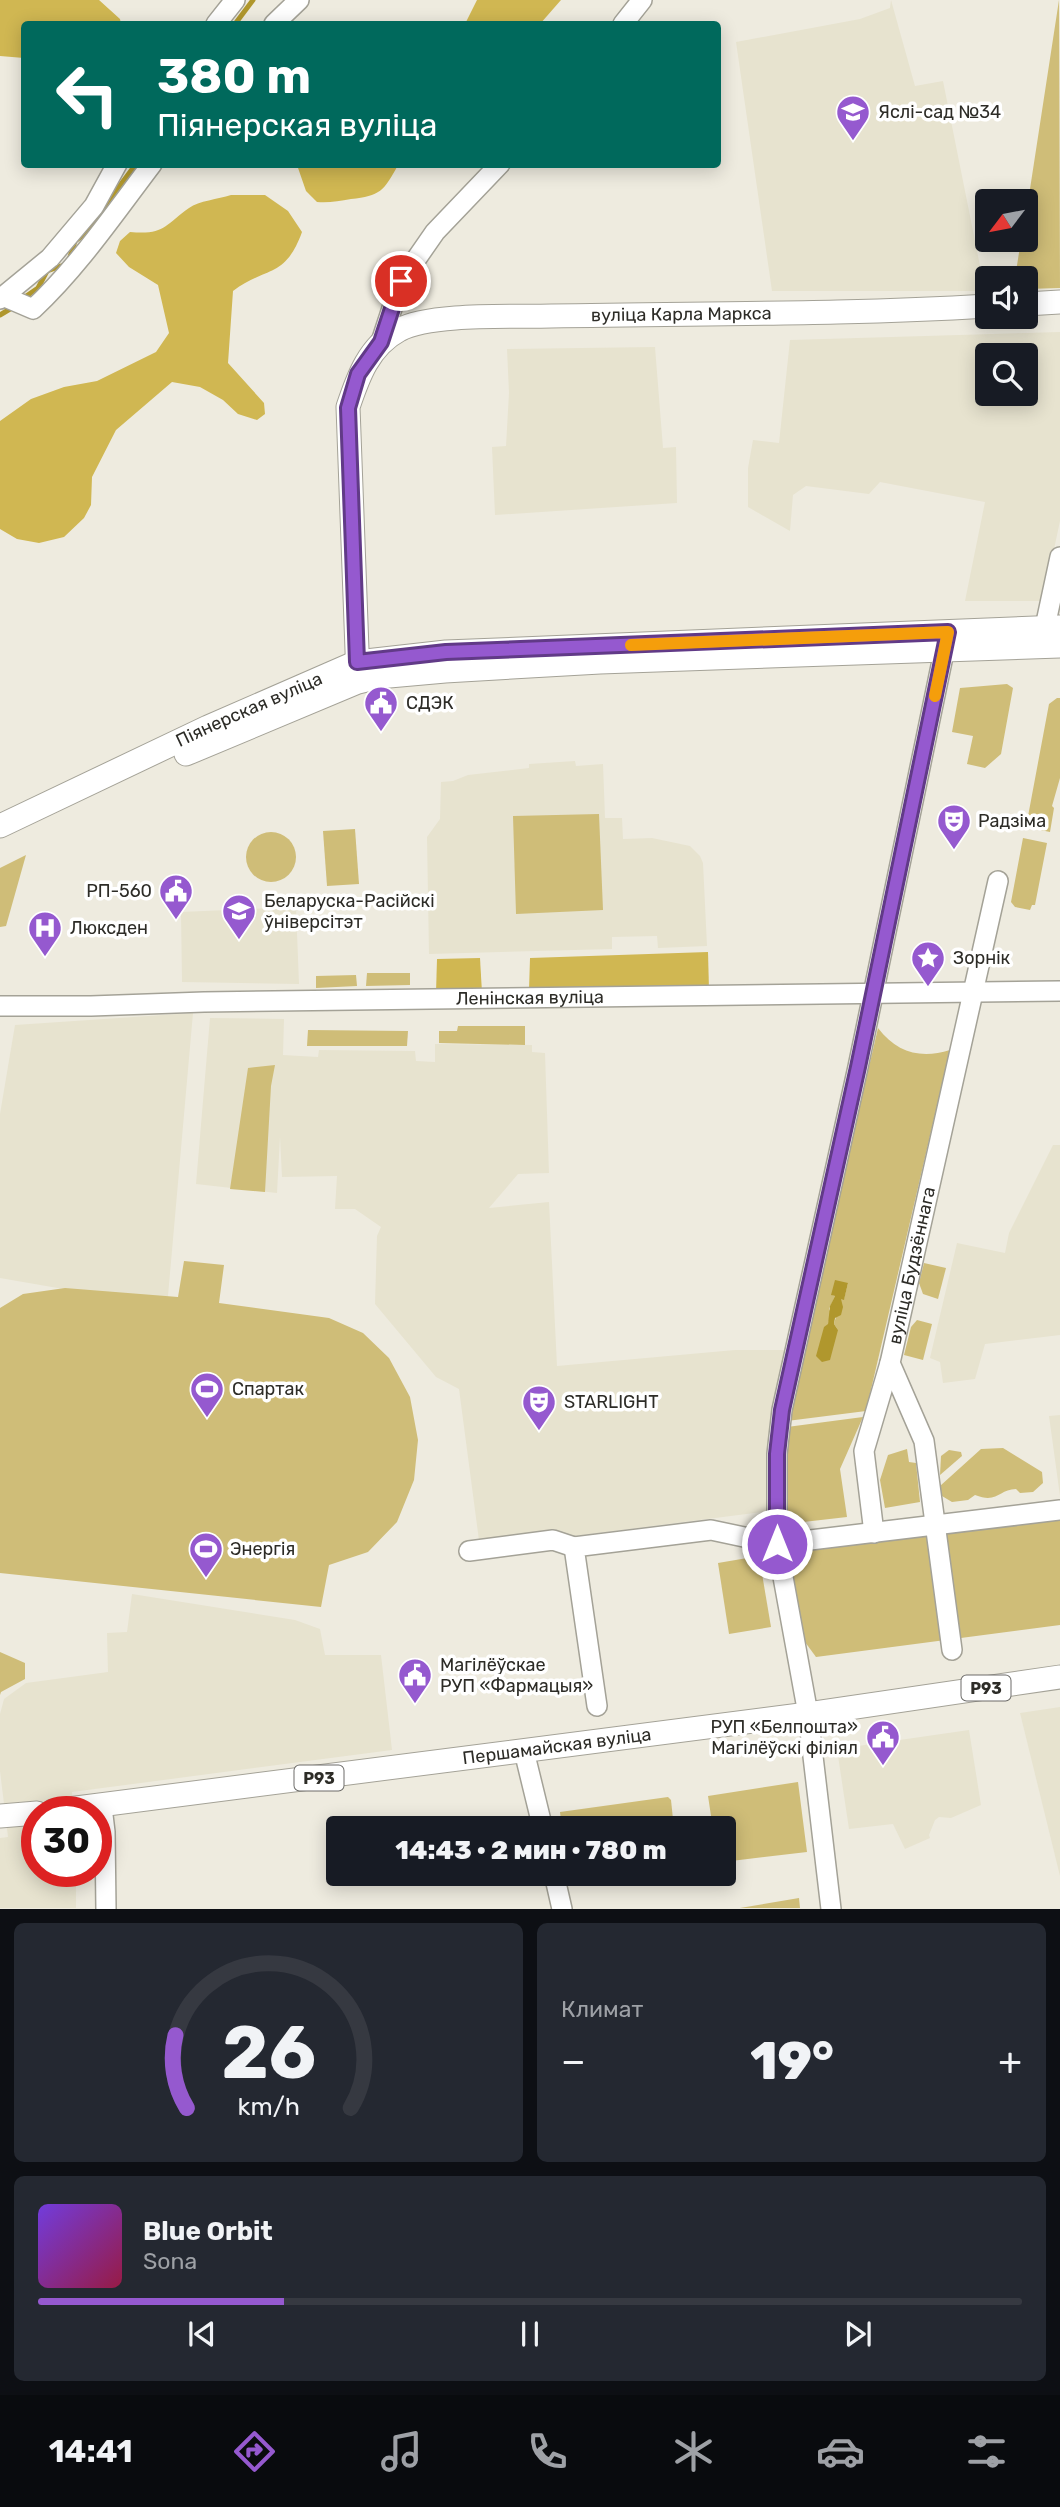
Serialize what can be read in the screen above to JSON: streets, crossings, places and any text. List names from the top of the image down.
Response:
{
  "streets": {
    "main road": [
      "вуліца Карла Маркса",
      "Піянерская вуліца",
      "Р93",
      "Першамайская вуліца"
    ],
    "street": ["Ленінская вуліца", "вуліца Будзённага"]
  },
  "crossings": [
    ["Ленінская вуліца", "вуліца Будзённага"]
  ],
  "places": {
    "school or university": ["Яслі-сад №34", "Беларуска-Расійскі ўніверсітэт"],
    "public building": [
      "СДЭК",
      "РП-560",
      "Магілёўскае РУП «Фармацыя»",
      "РУП «Белпошта» Магілёўскі філіял"
    ],
    "theatre": ["Радзіма", "STARLIGHT"],
    "hospital": ["Люксден"],
    "place": ["Зорнік"],
    "sports": ["Спартак", "Энергія"]
  },
  "north": "bottom left",
  "page": {
    "turn": ["380 m", "Піянерская вуліца"],
    "limit": "30",
    "trip": "14:43 · 2 мин · 780 m",
    "tile": "Климат",
    "heat": ["−", "19°", "+"],
    "song": ["Blue Orbit", "Sona"],
    "tabs": "14:41",
    "gauge": ["26", "km/h"]
  }
}
